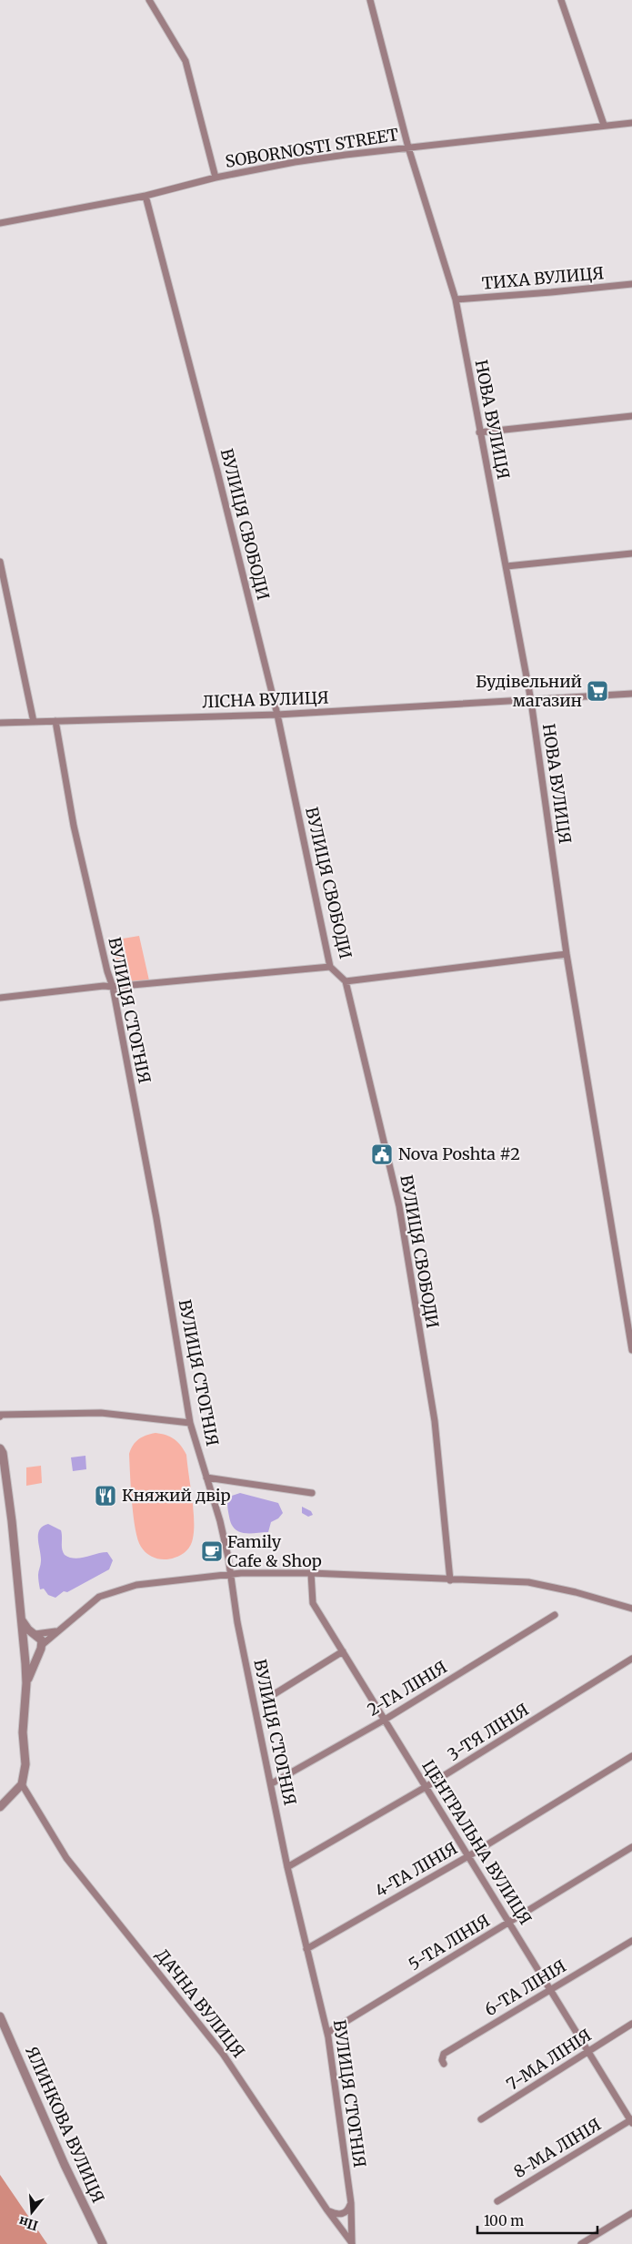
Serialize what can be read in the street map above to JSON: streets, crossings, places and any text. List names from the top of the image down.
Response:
{
  "streets": {
    "street": [
      "SOBORNOSTI STREET",
      "ТИХА ВУЛИЦЯ",
      "НОВА ВУЛИЦЯ",
      "ВУЛИЦЯ СВОБОДИ",
      "ЛІСНА ВУЛИЦЯ",
      "ВУЛИЦЯ СТОГНІЯ",
      "2-ГА ЛІНІЯ",
      "3-ТЯ ЛІНІЯ",
      "ЦЕНТРАЛЬНА ВУЛИЦЯ",
      "4-ТА ЛІНІЯ",
      "5-ТА ЛІНІЯ",
      "6-ТА ЛІНІЯ",
      "ДАЧНА ВУЛИЦЯ",
      "7-МА ЛІНІЯ",
      "ЯЛИНКОВА ВУЛИЦЯ",
      "8-МА ЛІНІЯ"
    ]
  },
  "crossings": [
    ["SOBORNOSTI STREET", "НОВА ВУЛИЦЯ"],
    ["SOBORNOSTI STREET", "ВУЛИЦЯ СВОБОДИ"],
    ["ТИХА ВУЛИЦЯ", "НОВА ВУЛИЦЯ"],
    ["НОВА ВУЛИЦЯ", "ЛІСНА ВУЛИЦЯ"],
    ["ВУЛИЦЯ СВОБОДИ", "ЛІСНА ВУЛИЦЯ"],
    ["ЛІСНА ВУЛИЦЯ", "ВУЛИЦЯ СТОГНІЯ"],
    ["ВУЛИЦЯ СТОГНІЯ", "2-ГА ЛІНІЯ"],
    ["ВУЛИЦЯ СТОГНІЯ", "3-ТЯ ЛІНІЯ"],
    ["ВУЛИЦЯ СТОГНІЯ", "4-ТА ЛІНІЯ"],
    ["ВУЛИЦЯ СТОГНІЯ", "5-ТА ЛІНІЯ"],
    ["ВУЛИЦЯ СТОГНІЯ", "ДАЧНА ВУЛИЦЯ"],
    ["2-ГА ЛІНІЯ", "ЦЕНТРАЛЬНА ВУЛИЦЯ"],
    ["3-ТЯ ЛІНІЯ", "ЦЕНТРАЛЬНА ВУЛИЦЯ"],
    ["ЦЕНТРАЛЬНА ВУЛИЦЯ", "4-ТА ЛІНІЯ"],
    ["ЦЕНТРАЛЬНА ВУЛИЦЯ", "5-ТА ЛІНІЯ"],
    ["ЦЕНТРАЛЬНА ВУЛИЦЯ", "6-ТА ЛІНІЯ"],
    ["ЦЕНТРАЛЬНА ВУЛИЦЯ", "7-МА ЛІНІЯ"],
    ["ЦЕНТРАЛЬНА ВУЛИЦЯ", "8-МА ЛІНІЯ"]
  ],
  "places": {
    "supermarket": ["Будівельний магазин"],
    "public building": ["Nova Poshta #2"],
    "restaurant": ["Княжий двір"],
    "cafe": ["Family Cafe & Shop"]
  },
  "scale_bar": "100 m",
  "north": "bottom"
}
